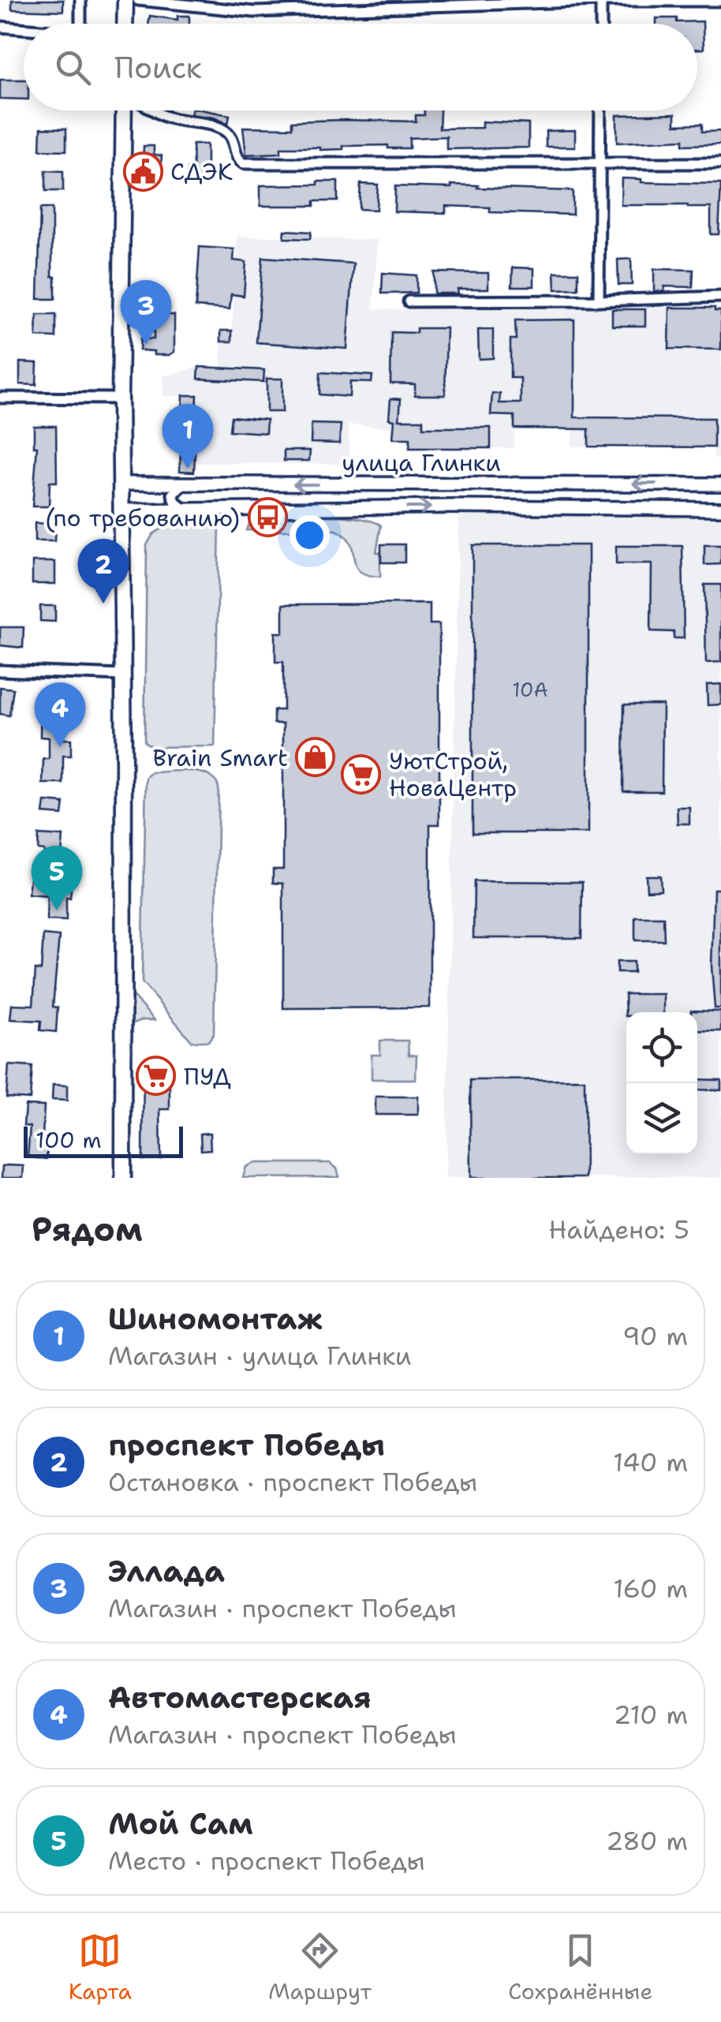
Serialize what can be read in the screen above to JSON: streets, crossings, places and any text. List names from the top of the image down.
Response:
{
  "streets": {
    "main road": ["улица Глинки"]
  },
  "places": {
    "public building": ["СДЭК"],
    "bus stop": ["(по требованию)"],
    "shop": ["Brain Smart"],
    "supermarket": ["УютСтрой, НоваЦентр", "ПУД"]
  },
  "house_numbers": ["10А"],
  "scale_bar": "100 m",
  "page": {
    "search": "Поиск",
    "pins": [
      "3",
      "1",
      "2",
      "4",
      "5"
    ],
    "scale": "100 m",
    "heading": ["Рядом", "Найдено: 5"],
    "list": [
      {
        "mark": "1",
        "name": "Шиномонтаж",
        "note": "Магазин · улица Глинки",
        "value": "90 m"
      },
      {
        "mark": "2",
        "name": "проспект Победы",
        "note": "Остановка · проспект Победы",
        "value": "140 m"
      },
      {
        "mark": "3",
        "name": "Эллада",
        "note": "Магазин · проспект Победы",
        "value": "160 m"
      },
      {
        "mark": "4",
        "name": "Автомастерская",
        "note": "Магазин · проспект Победы",
        "value": "210 m"
      },
      {
        "mark": "5",
        "name": "Мой Сам",
        "note": "Место · проспект Победы",
        "value": "280 m"
      }
    ],
    "nav": ["Карта", "Маршрут", "Сохранённые"]
  }
}
